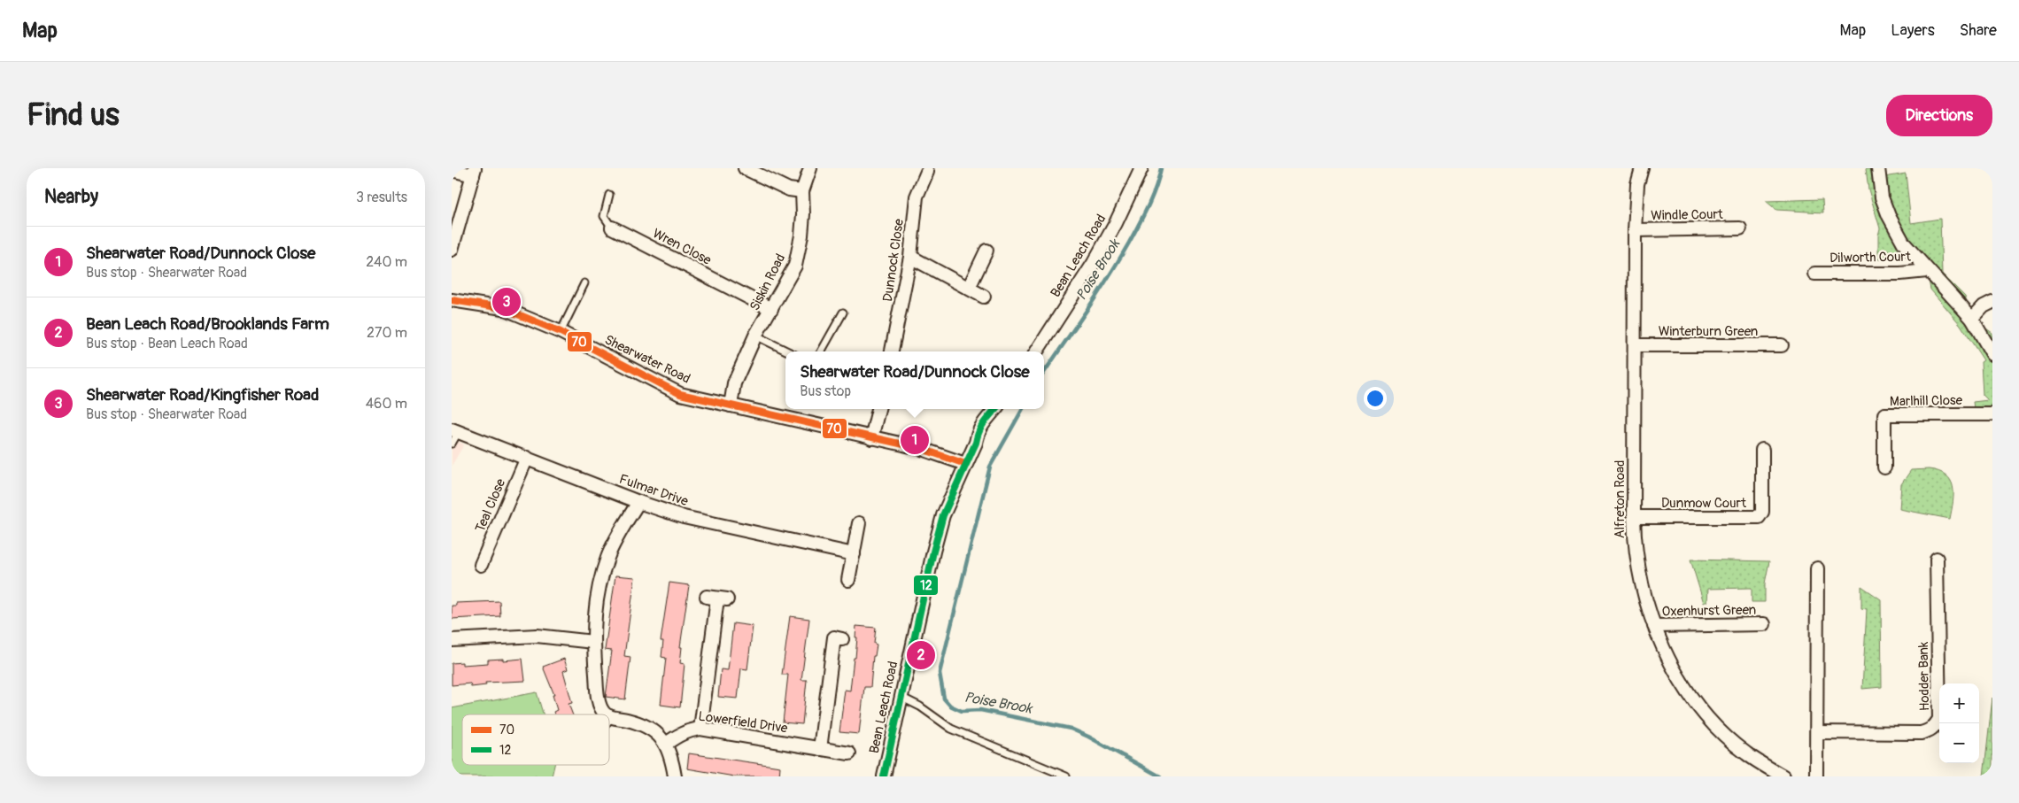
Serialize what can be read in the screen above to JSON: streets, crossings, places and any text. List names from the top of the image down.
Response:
{
  "streets": {
    "street": [
      "Windle Court",
      "Wren Close",
      "Bean Leach Road",
      "Dilworth Court",
      "Dunnock Close",
      "Siskin Road",
      "Winterburn Green",
      "Shearwater Road",
      "Marlhill Close",
      "Fulmar Drive",
      "Alfreton Road",
      "Dunmow Court",
      "Teal Close",
      "Oxenhurst Green",
      "Hodder Bank",
      "Lowerfield Drive"
    ]
  },
  "crossings": [
    ["Windle Court", "Alfreton Road"],
    ["Wren Close", "Siskin Road"],
    ["Bean Leach Road", "Shearwater Road"],
    ["Siskin Road", "Shearwater Road"],
    ["Winterburn Green", "Alfreton Road"],
    ["Fulmar Drive", "Teal Close"],
    ["Alfreton Road", "Dunmow Court"],
    ["Alfreton Road", "Oxenhurst Green"]
  ],
  "water": ["Poise Brook"],
  "lines": ["transit line 70", "transit line 12"],
  "legend": ["70", "12"],
  "page": {
    "header": "Map",
    "nav": ["Map", "Layers", "Share"],
    "buttons": "Directions",
    "title": "Find us",
    "heading": ["Nearby", "3 results"],
    "list": [
      {
        "mark": "1",
        "name": "Shearwater Road/Dunnock Close",
        "note": "Bus stop · Shearwater Road",
        "value": "240 m"
      },
      {
        "mark": "2",
        "name": "Bean Leach Road/Brooklands Farm",
        "note": "Bus stop · Bean Leach Road",
        "value": "270 m"
      },
      {
        "mark": "3",
        "name": "Shearwater Road/Kingfisher Road",
        "note": "Bus stop · Shearwater Road",
        "value": "460 m"
      }
    ],
    "pins": ["3", "1", "2"],
    "popup": ["Shearwater Road/Dunnock Close", "Bus stop"],
    "map_buttons": ["+", "−"]
  }
}
